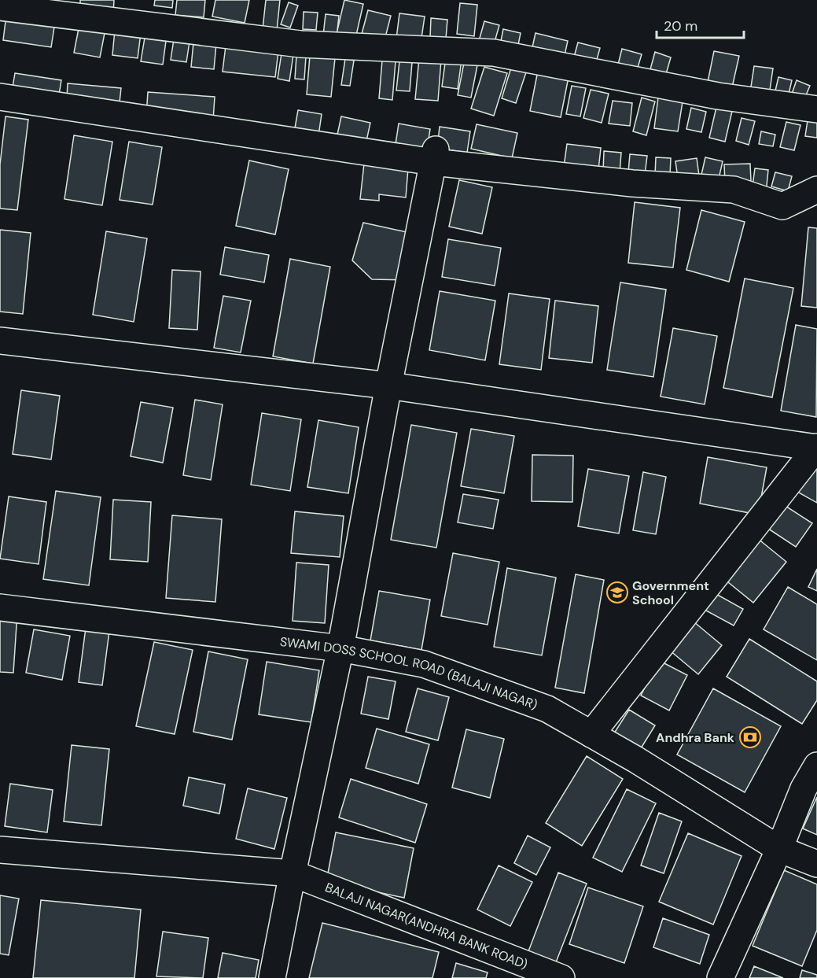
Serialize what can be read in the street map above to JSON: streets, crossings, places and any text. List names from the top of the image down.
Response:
{
  "streets": {
    "street": ["SWAMI DOSS SCHOOL ROAD (BALAJI NAGAR)", "BALAJI NAGAR(ANDHRA BANK ROAD)"]
  },
  "places": {
    "school or university": ["Government School"],
    "bank": ["Andhra Bank"]
  },
  "scale_bar": "20 m"
}
